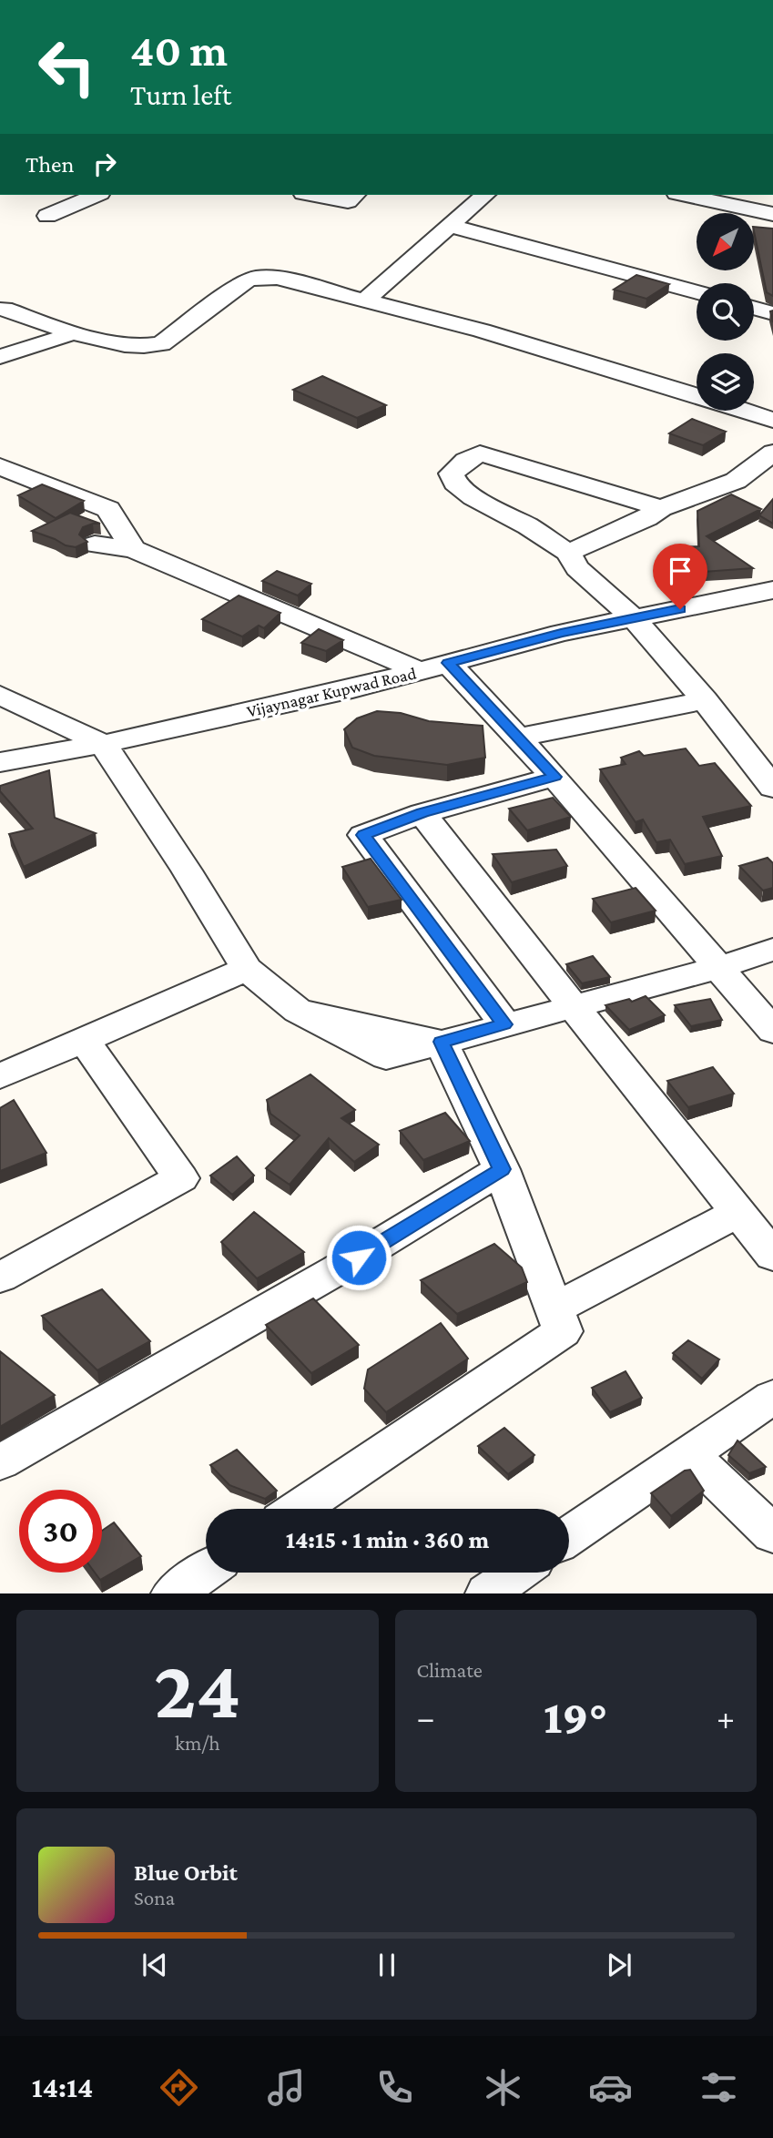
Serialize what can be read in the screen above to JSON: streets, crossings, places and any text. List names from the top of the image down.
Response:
{
  "streets": {
    "street": ["Vijaynagar Kupwad Road"]
  },
  "north": "bottom left",
  "page": {
    "turn": ["40 m", "Turn left"],
    "then": "Then",
    "limit": "30",
    "trip": "14:15 · 1 min · 360 m",
    "tile": [
      ["24", "km/h"],
      "Climate"
    ],
    "heat": ["−", "19°", "+"],
    "song": ["Blue Orbit", "Sona"],
    "tabs": "14:14"
  }
}
